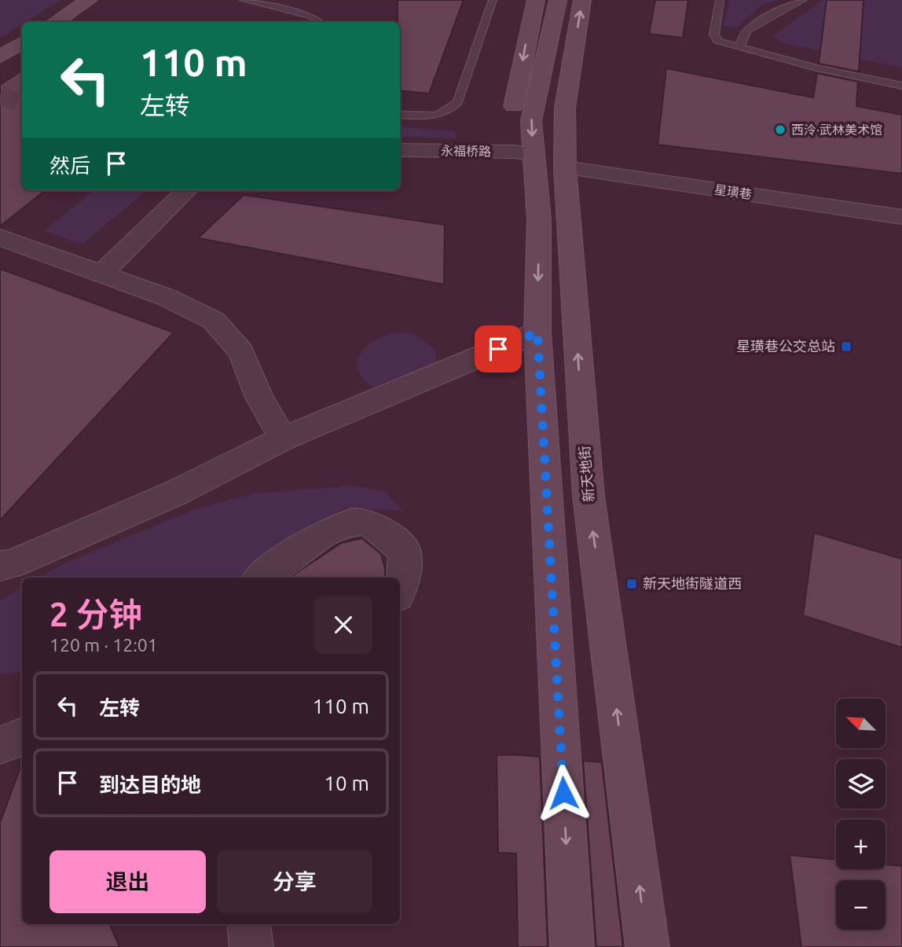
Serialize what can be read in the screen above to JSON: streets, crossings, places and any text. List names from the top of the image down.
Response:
{
  "streets": {
    "main road": ["新天地街"],
    "street": ["永福桥路", "星璜巷"]
  },
  "crossings": [
    ["星璜巷", "新天地街"]
  ],
  "places": {
    "other": ["西泠·武林美术馆"],
    "transit": ["星璜巷公交总站", "新天地街隧道西"]
  },
  "north": "top left",
  "page": {
    "turn": ["110 m", "左转"],
    "then": "然后",
    "heading": ["2 分钟", "120 m · 12:01"],
    "list": [
      {
        "name": "左转",
        "value": "110 m"
      },
      {
        "name": "到达目的地",
        "value": "10 m"
      }
    ],
    "map_buttons": ["+", "−"],
    "buttons": ["退出", "分享"]
  }
}
